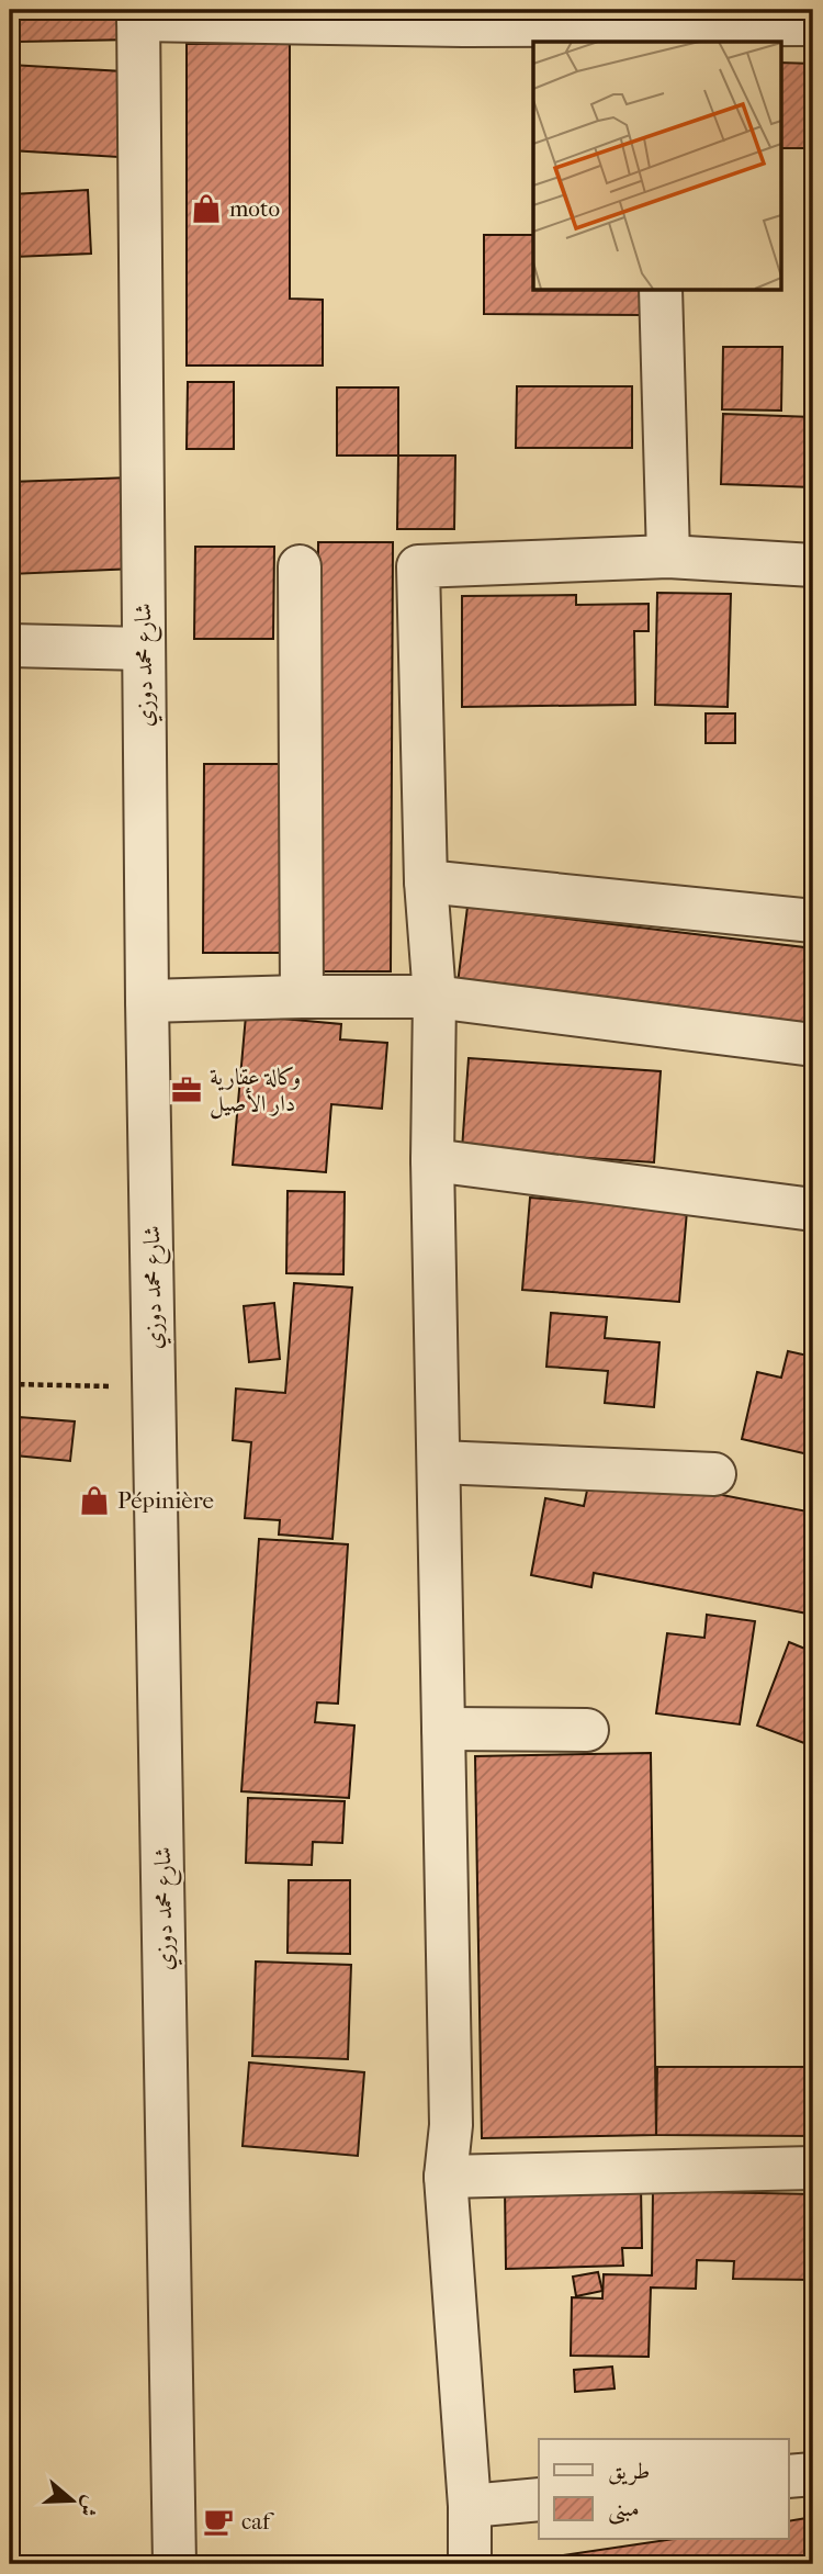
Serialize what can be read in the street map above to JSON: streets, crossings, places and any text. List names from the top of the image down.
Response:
{
  "streets": {
    "street": ["شارع محمد دوزي"]
  },
  "places": {
    "shop": ["moto", "Pépinière"],
    "office": ["وكالة عقارية دار الأصيل"],
    "cafe": ["caf"]
  },
  "legend": ["طريق", "مبنى"],
  "north": "right"
}
